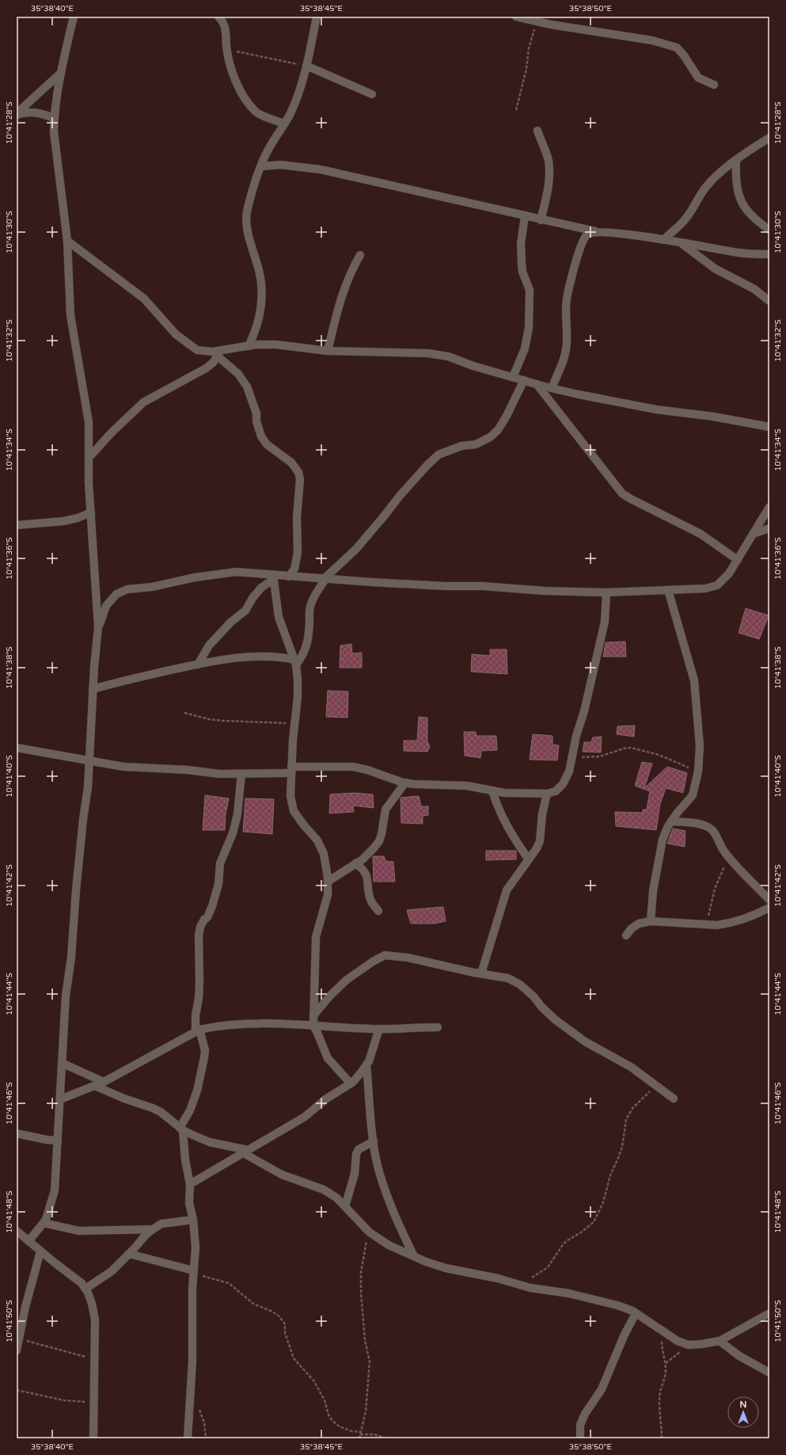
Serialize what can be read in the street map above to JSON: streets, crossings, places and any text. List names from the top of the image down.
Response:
{
  "north": "top",
  "coordinates": [
    "35°38'40\"E",
    "35°38'45\"E",
    "35°38'50\"E",
    "10°41'28\"S",
    "10°41'30\"S",
    "10°41'32\"S",
    "10°41'34\"S",
    "10°41'36\"S",
    "10°41'38\"S",
    "10°41'40\"S",
    "10°41'42\"S",
    "10°41'44\"S",
    "10°41'46\"S",
    "10°41'48\"S",
    "10°41'50\"S"
  ]
}
